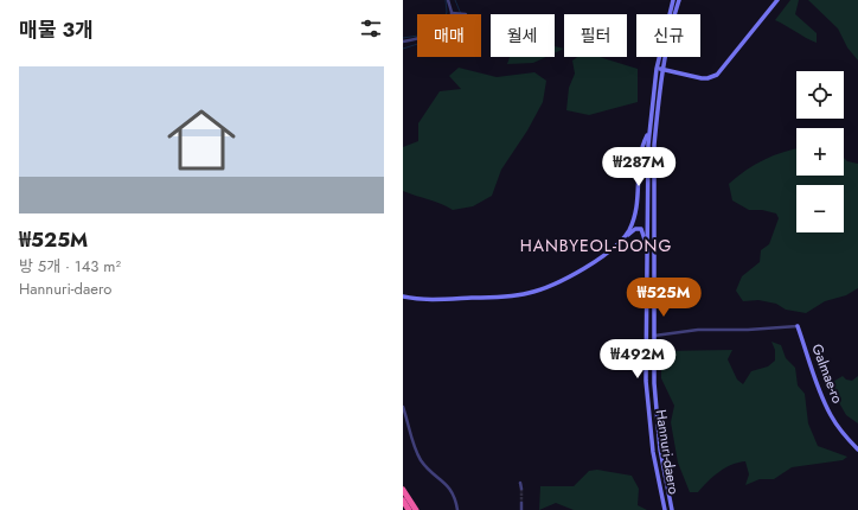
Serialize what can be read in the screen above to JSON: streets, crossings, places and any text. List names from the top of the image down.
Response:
{
  "streets": {
    "street": ["Galmae-ro", "Hannuri-daero"]
  },
  "districts": ["HANBYEOL-DONG"],
  "page": {
    "heading": "매물 3개",
    "chip": [
      "매매",
      "월세",
      "필터",
      "신규"
    ],
    "list": [
      {
        "name": "₩525M",
        "note": "방 5개 · 143 m² · Hannuri-daero"
      }
    ],
    "map_buttons": ["+", "−"],
    "price": ["₩287M", "₩525M", "₩492M"]
  }
}
